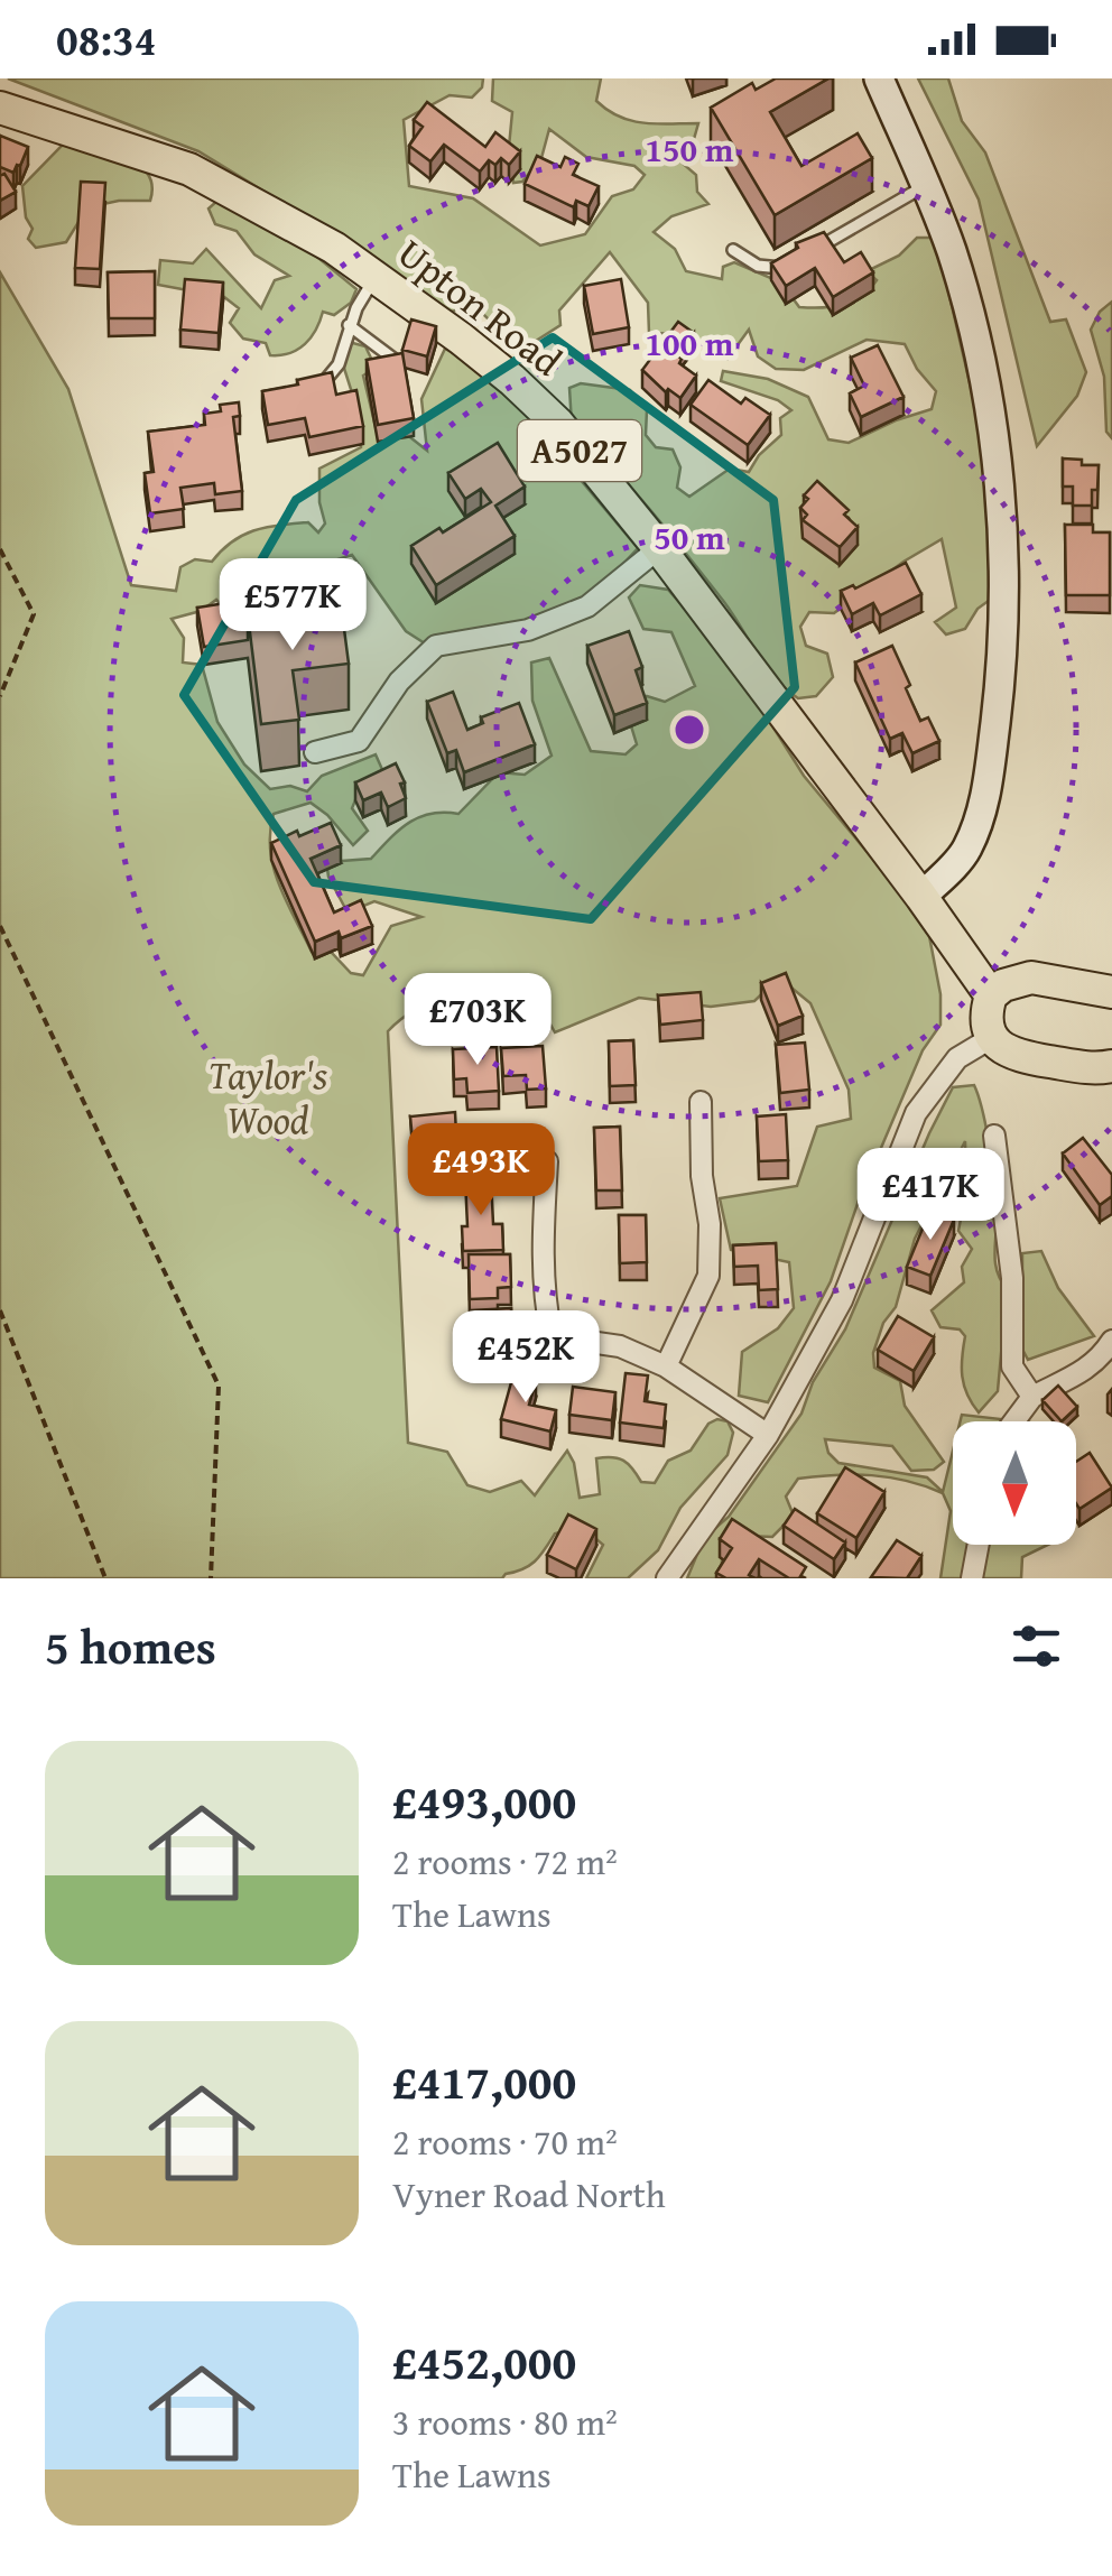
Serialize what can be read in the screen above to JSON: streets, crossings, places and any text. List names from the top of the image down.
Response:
{
  "streets": {
    "main road": ["Upton Road", "A5027"]
  },
  "parks": ["Taylor's Wood"],
  "north": "bottom",
  "page": {
    "status": "08:34",
    "price": [
      "£577K",
      "£703K",
      "£493K",
      "£417K",
      "£452K"
    ],
    "heading": "5 homes",
    "list": [
      {
        "name": "£493,000",
        "note": "2 rooms · 72 m² · The Lawns"
      },
      {
        "name": "£417,000",
        "note": "2 rooms · 70 m² · Vyner Road North"
      },
      {
        "name": "£452,000",
        "note": "3 rooms · 80 m² · The Lawns"
      }
    ]
  },
  "rings": ["150 m", "100 m", "50 m"]
}
